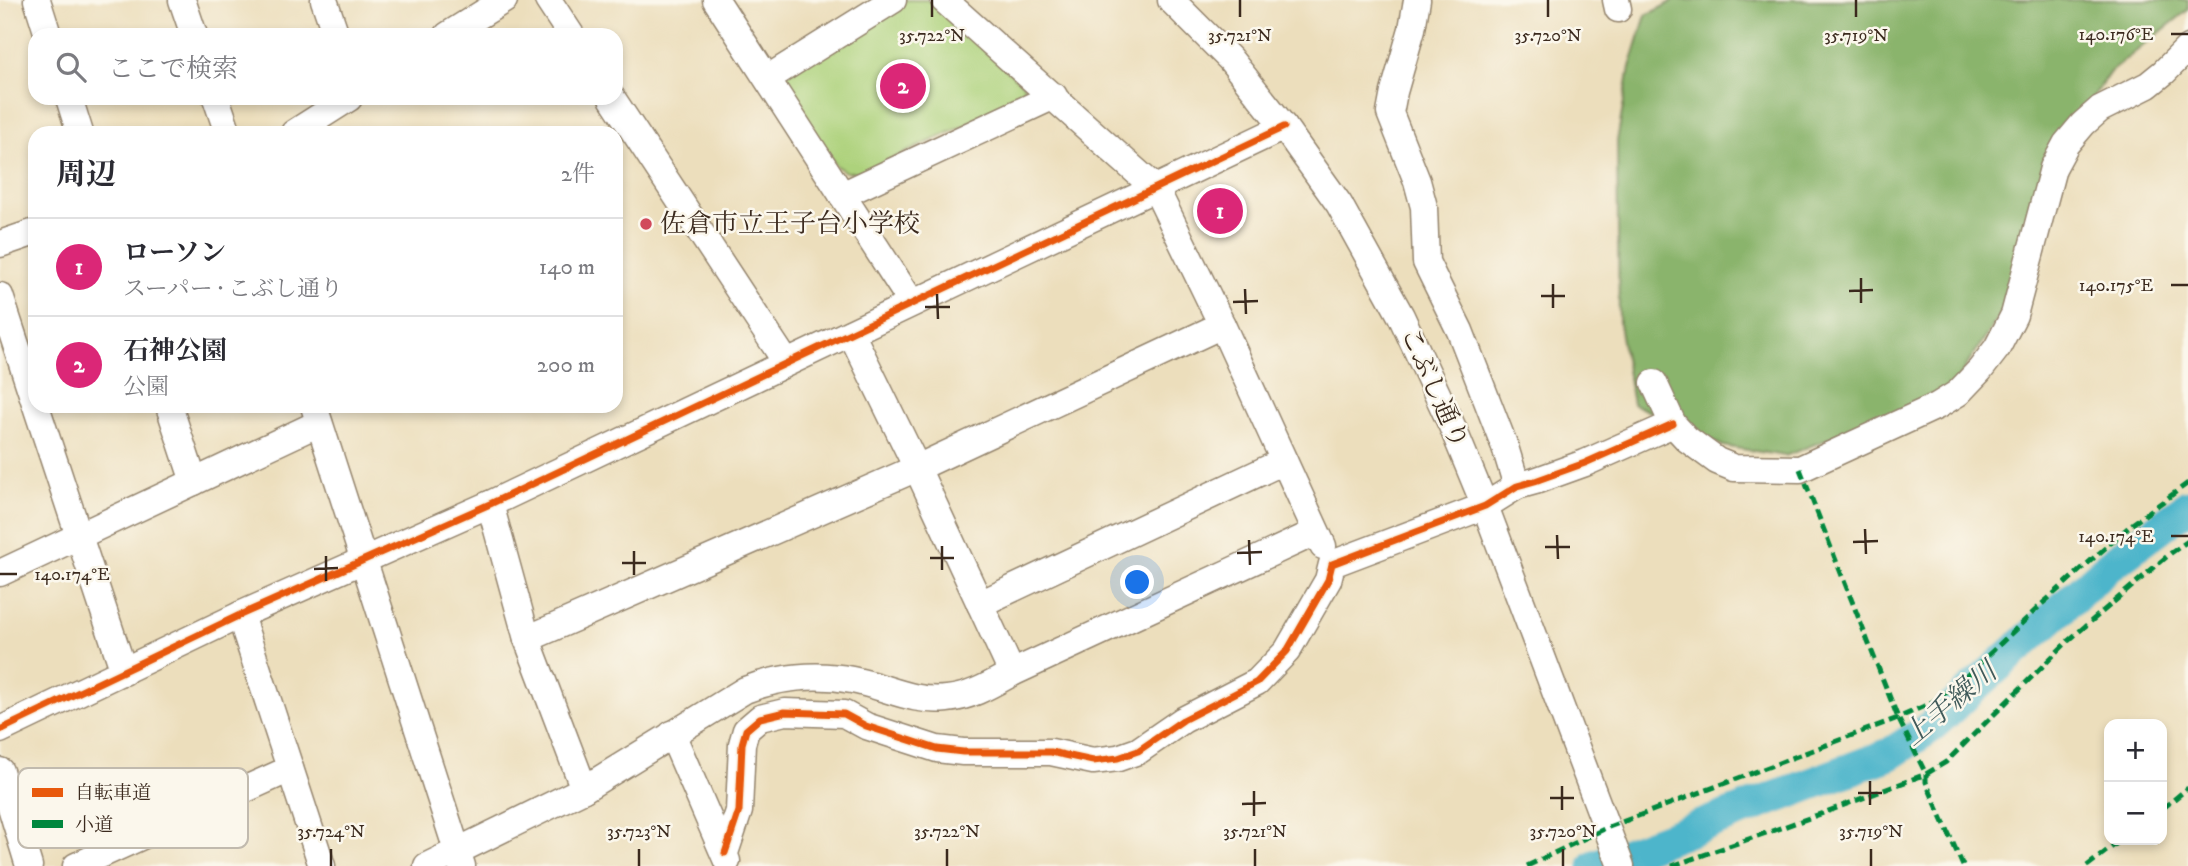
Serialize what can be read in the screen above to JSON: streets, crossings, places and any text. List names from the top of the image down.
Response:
{
  "streets": {
    "street": ["こぶし通り"]
  },
  "water": ["上手繰川"],
  "places": ["佐倉市立王子台小学校"],
  "legend": ["自転車道", "小道"],
  "page": {
    "search": "ここで検索",
    "pins": ["2", "1"],
    "heading": ["周辺", "2件"],
    "list": [
      {
        "mark": "1",
        "name": "ローソン",
        "note": "スーパー · こぶし通り",
        "value": "140 m"
      },
      {
        "mark": "2",
        "name": "石神公園",
        "note": "公園",
        "value": "200 m"
      }
    ],
    "map_buttons": ["+", "−"]
  },
  "coordinates": [
    "140.176°E",
    "35.722°N",
    "35.721°N",
    "35.720°N",
    "35.719°N",
    "140.175°E",
    "140.174°E",
    "35.724°N",
    "35.723°N"
  ]
}
